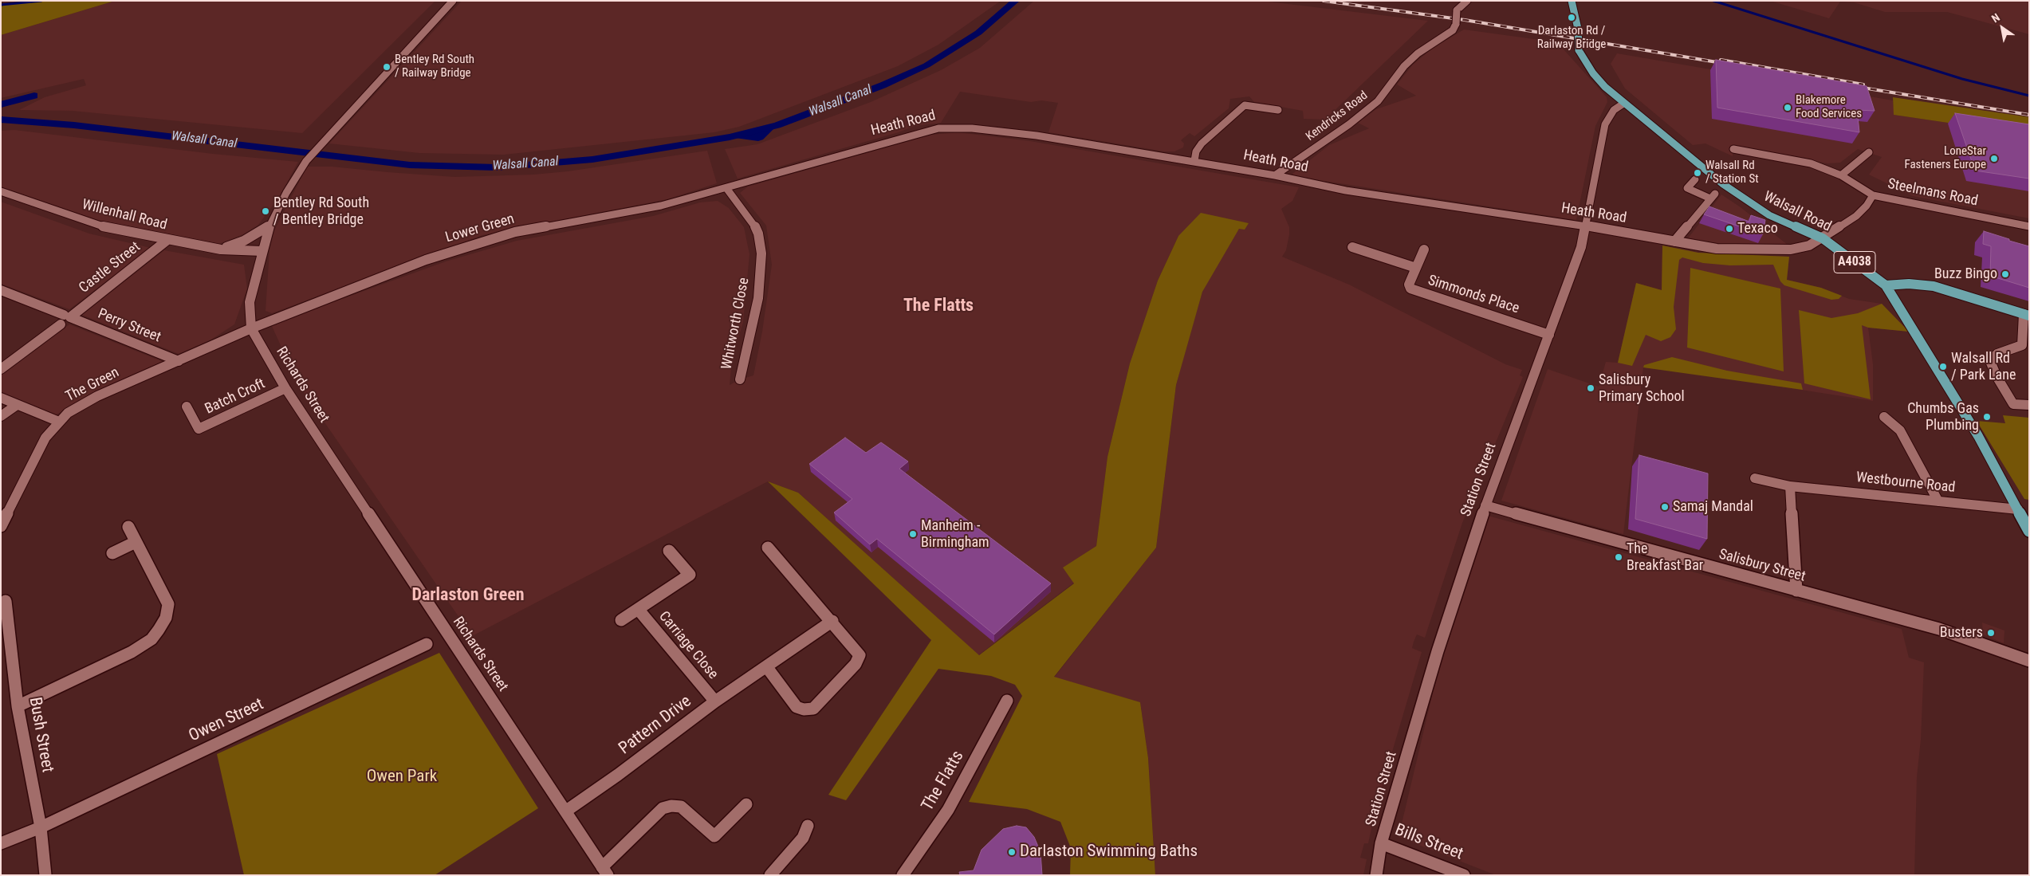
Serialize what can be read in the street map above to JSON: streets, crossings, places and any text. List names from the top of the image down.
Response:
{
  "streets": {
    "main road": ["Walsall Road", "A4038"],
    "street": [
      "Kendricks Road",
      "Heath Road",
      "Steelmans Road",
      "Willenhall Road",
      "Lower Green",
      "Castle Street",
      "Simmonds Place",
      "Whitworth Close",
      "Perry Street",
      "The Green",
      "Richards Street",
      "Batch Croft",
      "Station Street",
      "Westbourne Road",
      "Salisbury Street",
      "Carriage Close",
      "Owen Street",
      "Pattern Drive",
      "Bush Street",
      "The Flatts",
      "Bills Street"
    ]
  },
  "crossings": [
    ["Kendricks Road", "Heath Road"],
    ["Heath Road", "Steelmans Road"],
    ["Heath Road", "Walsall Road"],
    ["Heath Road", "Lower Green"],
    ["Heath Road", "Whitworth Close"],
    ["Heath Road", "Station Street"],
    ["Steelmans Road", "Walsall Road"],
    ["Walsall Road", "Station Street"],
    ["Walsall Road", "Westbourne Road"],
    ["Willenhall Road", "Castle Street"],
    ["Lower Green", "Whitworth Close"],
    ["Lower Green", "The Green"],
    ["Lower Green", "Richards Street"],
    ["Castle Street", "Perry Street"],
    ["Simmonds Place", "Station Street"],
    ["Perry Street", "The Green"],
    ["The Green", "Richards Street"],
    ["Richards Street", "Batch Croft"],
    ["Richards Street", "Pattern Drive"],
    ["Station Street", "Salisbury Street"],
    ["Station Street", "Bills Street"],
    ["Carriage Close", "Pattern Drive"],
    ["Owen Street", "Bush Street"]
  ],
  "districts": ["The Flatts", "Darlaston Green"],
  "water": ["Walsall Canal"],
  "parks": ["Owen Park"],
  "places": [
    "Darlaston Rd / Railway Bridge",
    "Bentley Rd South / Railway Bridge",
    "Blakemore Food Services",
    "LoneStar Fasteners Europe",
    "Walsall Rd / Station St",
    "Bentley Rd South / Bentley Bridge",
    "Texaco",
    "Buzz Bingo",
    "Walsall Rd / Park Lane",
    "Salisbury Primary School",
    "Chumbs Gas Plumbing",
    "Samaj Mandal",
    "Manheim - Birmingham",
    "The Breakfast Bar",
    "Busters",
    "Darlaston Swimming Baths"
  ],
  "north": "top left"
}
